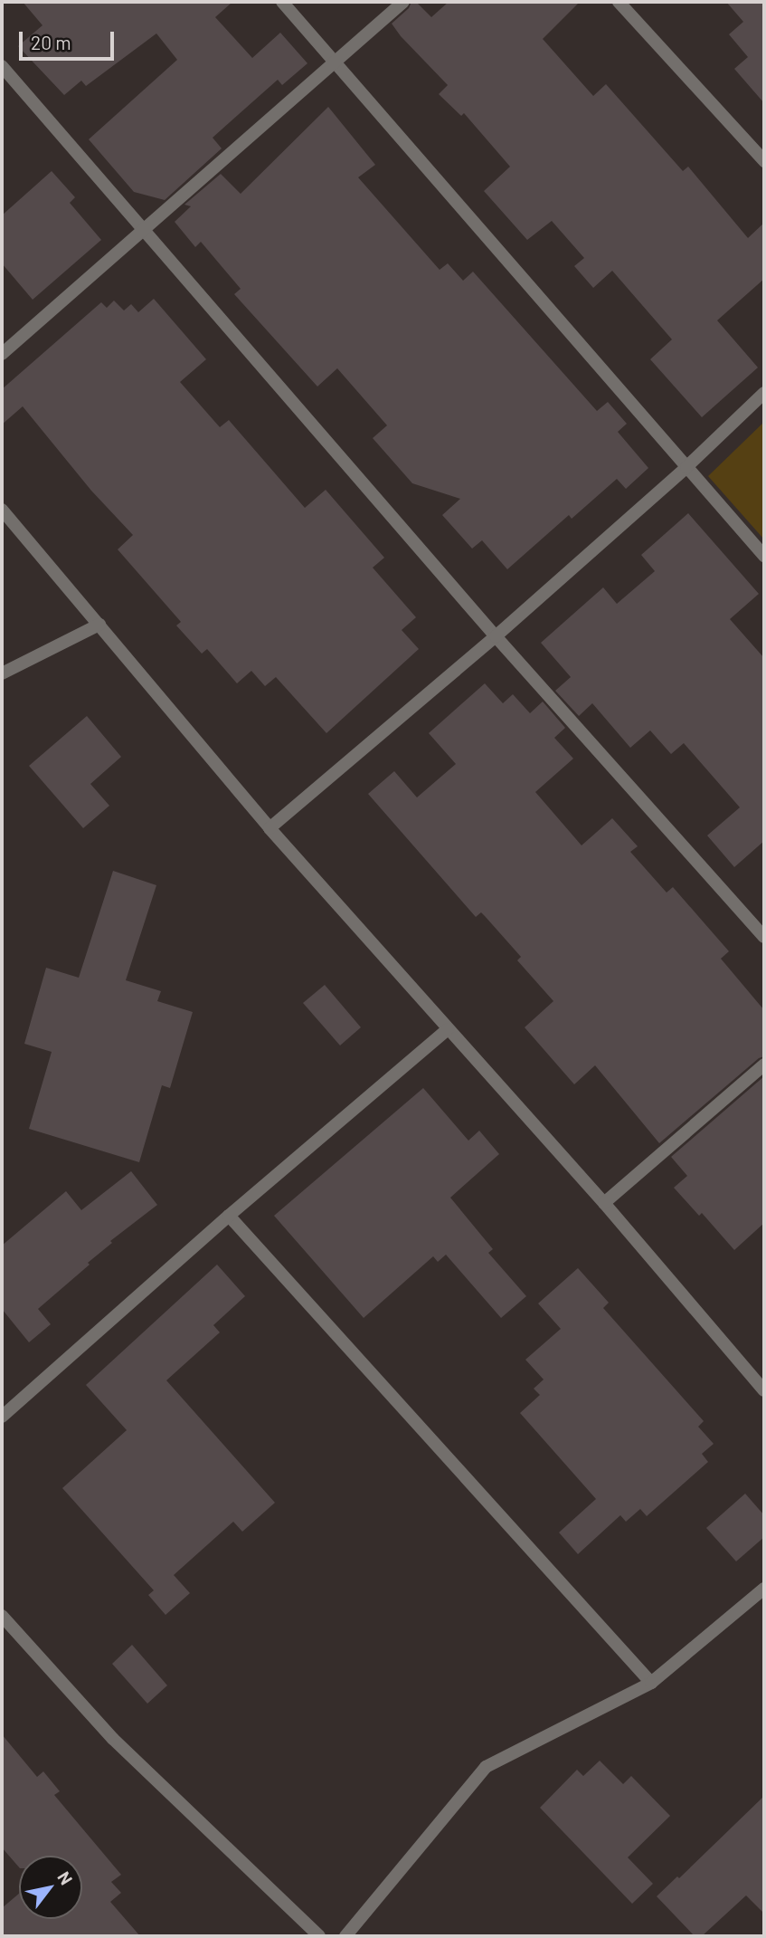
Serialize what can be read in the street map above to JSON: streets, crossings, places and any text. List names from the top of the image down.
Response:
{
  "scale_bar": "20 m",
  "north": "top right"
}
